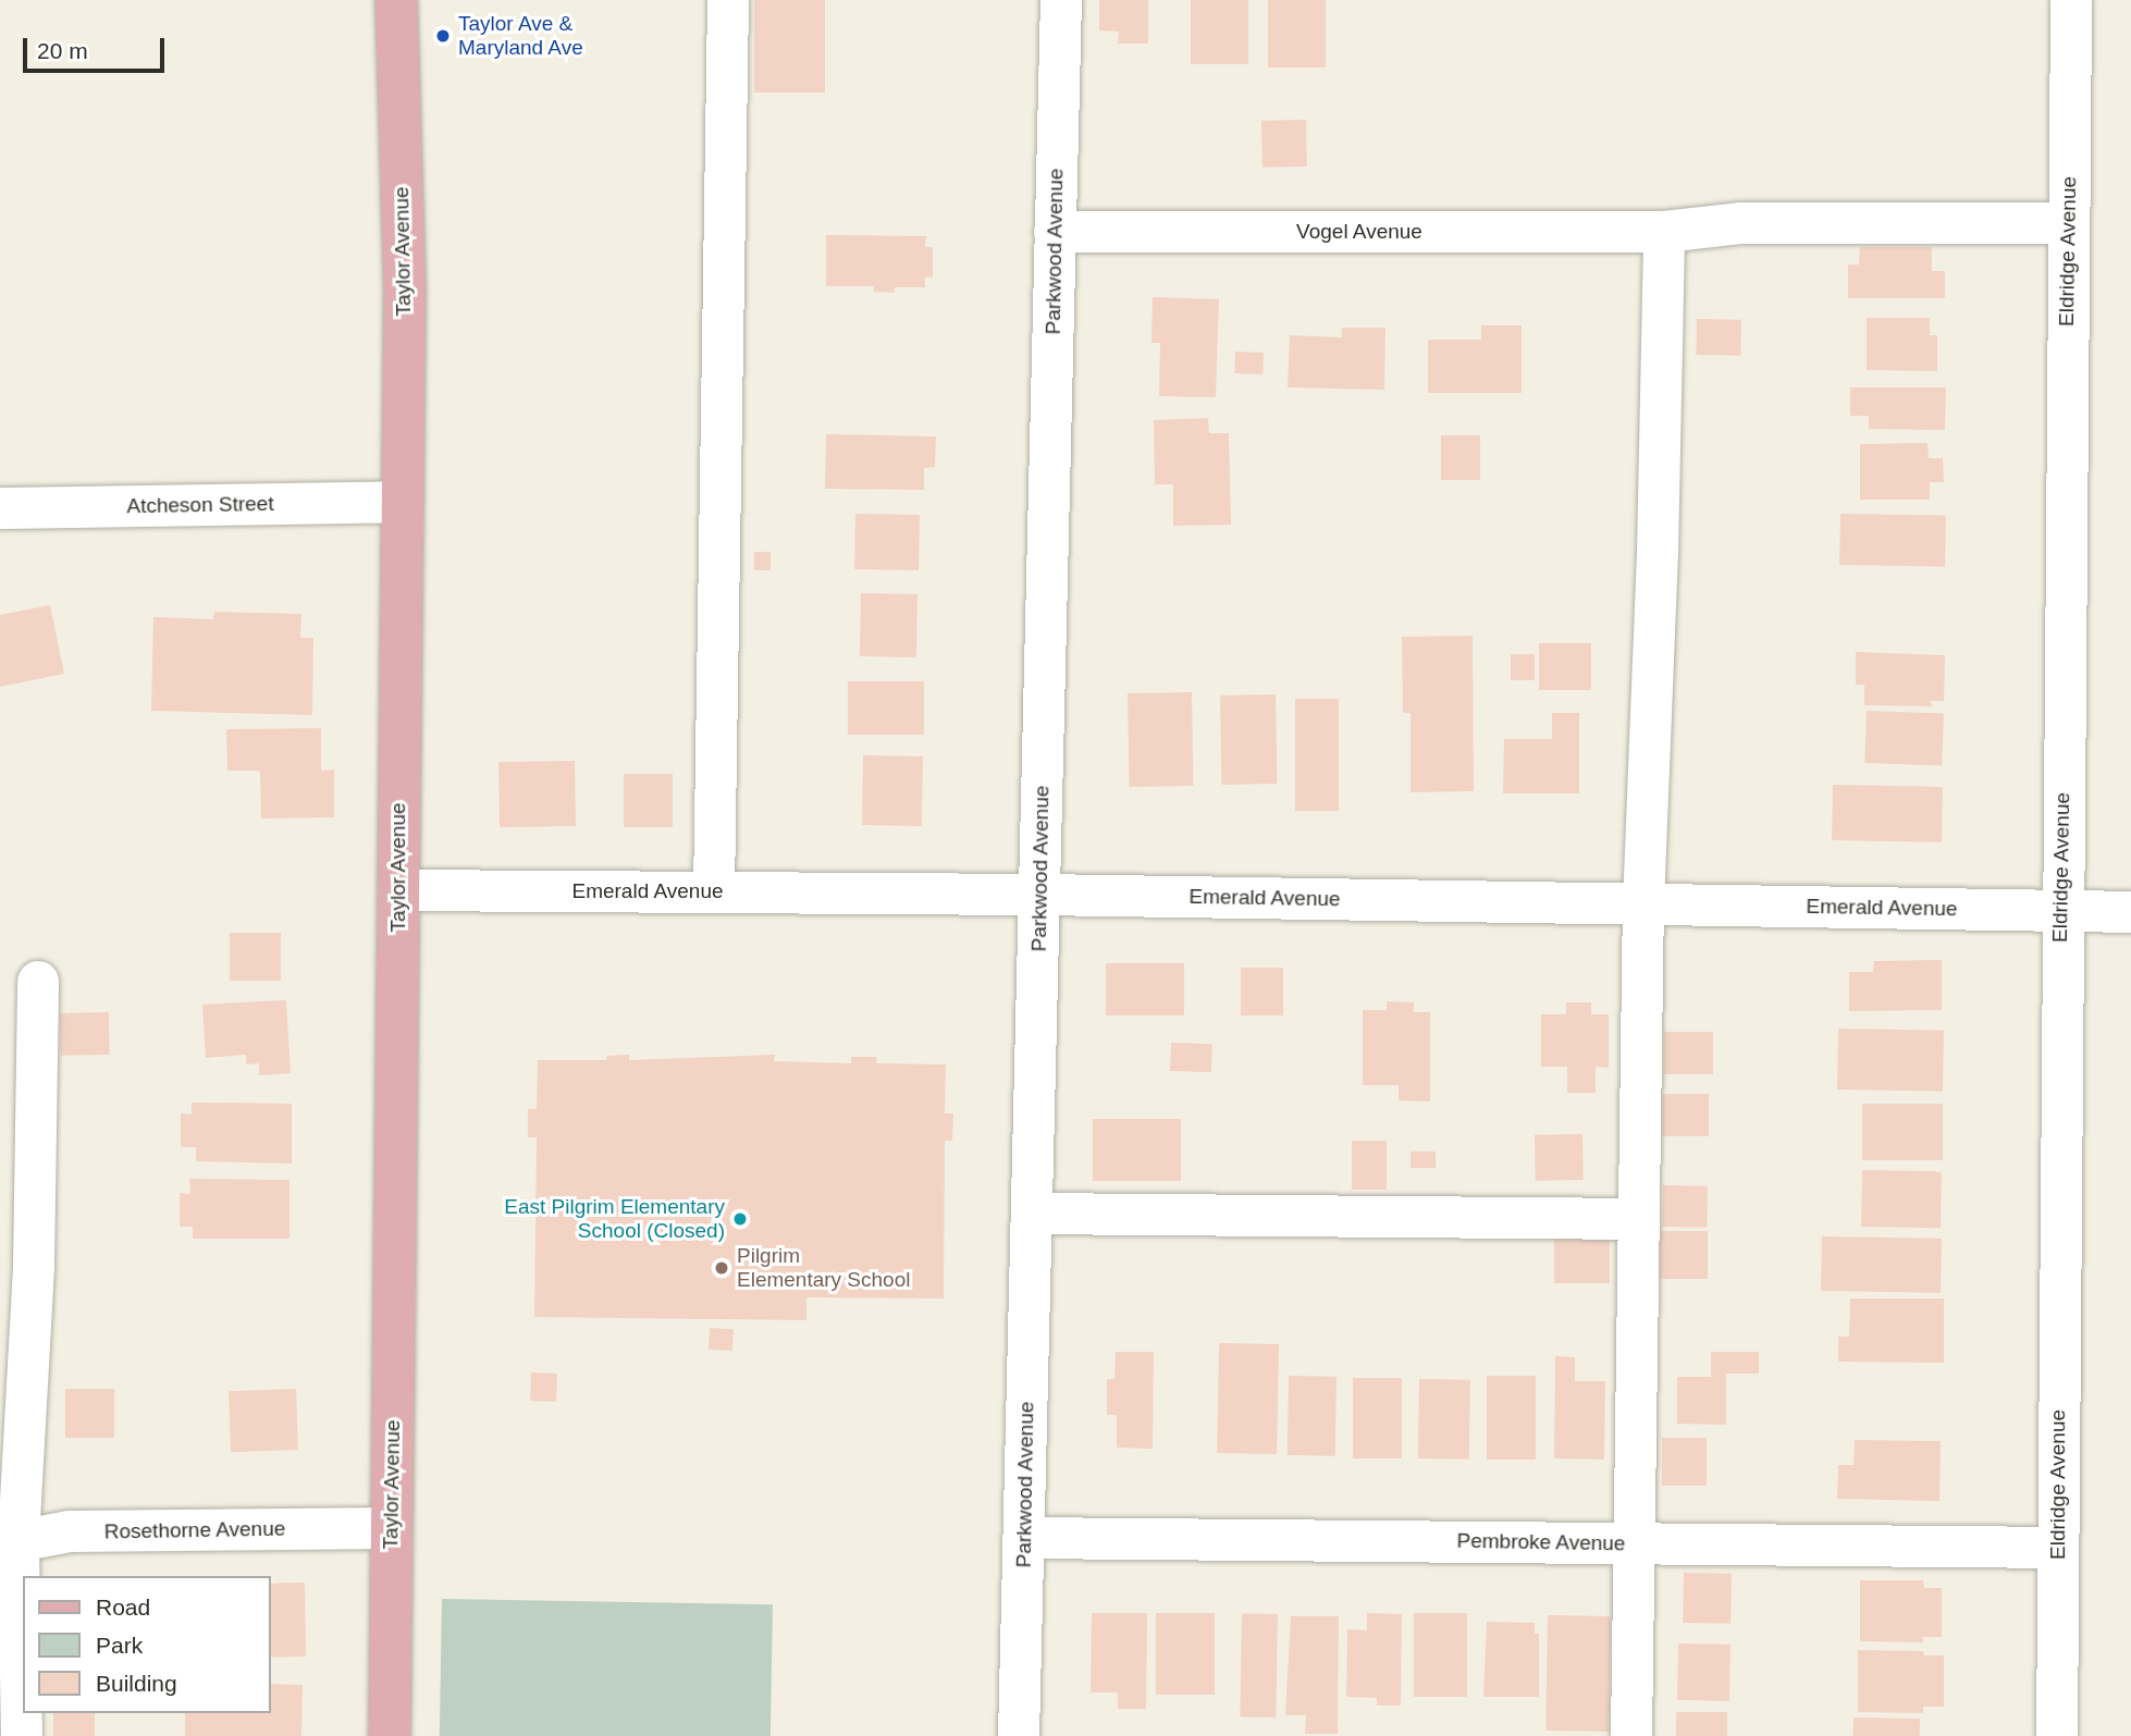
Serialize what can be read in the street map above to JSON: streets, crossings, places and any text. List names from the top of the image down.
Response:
{
  "streets": {
    "main road": ["Taylor Avenue"],
    "street": [
      "Vogel Avenue",
      "Parkwood Avenue",
      "Eldridge Avenue",
      "Atcheson Street",
      "Emerald Avenue",
      "Rosethorne Avenue",
      "Pembroke Avenue"
    ]
  },
  "crossings": [
    ["Vogel Avenue", "Parkwood Avenue"],
    ["Vogel Avenue", "Eldridge Avenue"],
    ["Taylor Avenue", "Atcheson Street"],
    ["Taylor Avenue", "Emerald Avenue"],
    ["Taylor Avenue", "Rosethorne Avenue"],
    ["Parkwood Avenue", "Emerald Avenue"],
    ["Parkwood Avenue", "Pembroke Avenue"],
    ["Eldridge Avenue", "Emerald Avenue"],
    ["Eldridge Avenue", "Pembroke Avenue"]
  ],
  "places": ["Taylor Ave & Maryland Ave", "East Pilgrim Elementary School (Closed)", "Pilgrim Elementary School"],
  "legend": ["Road", "Park", "Building"],
  "scale_bar": "20 m"
}
